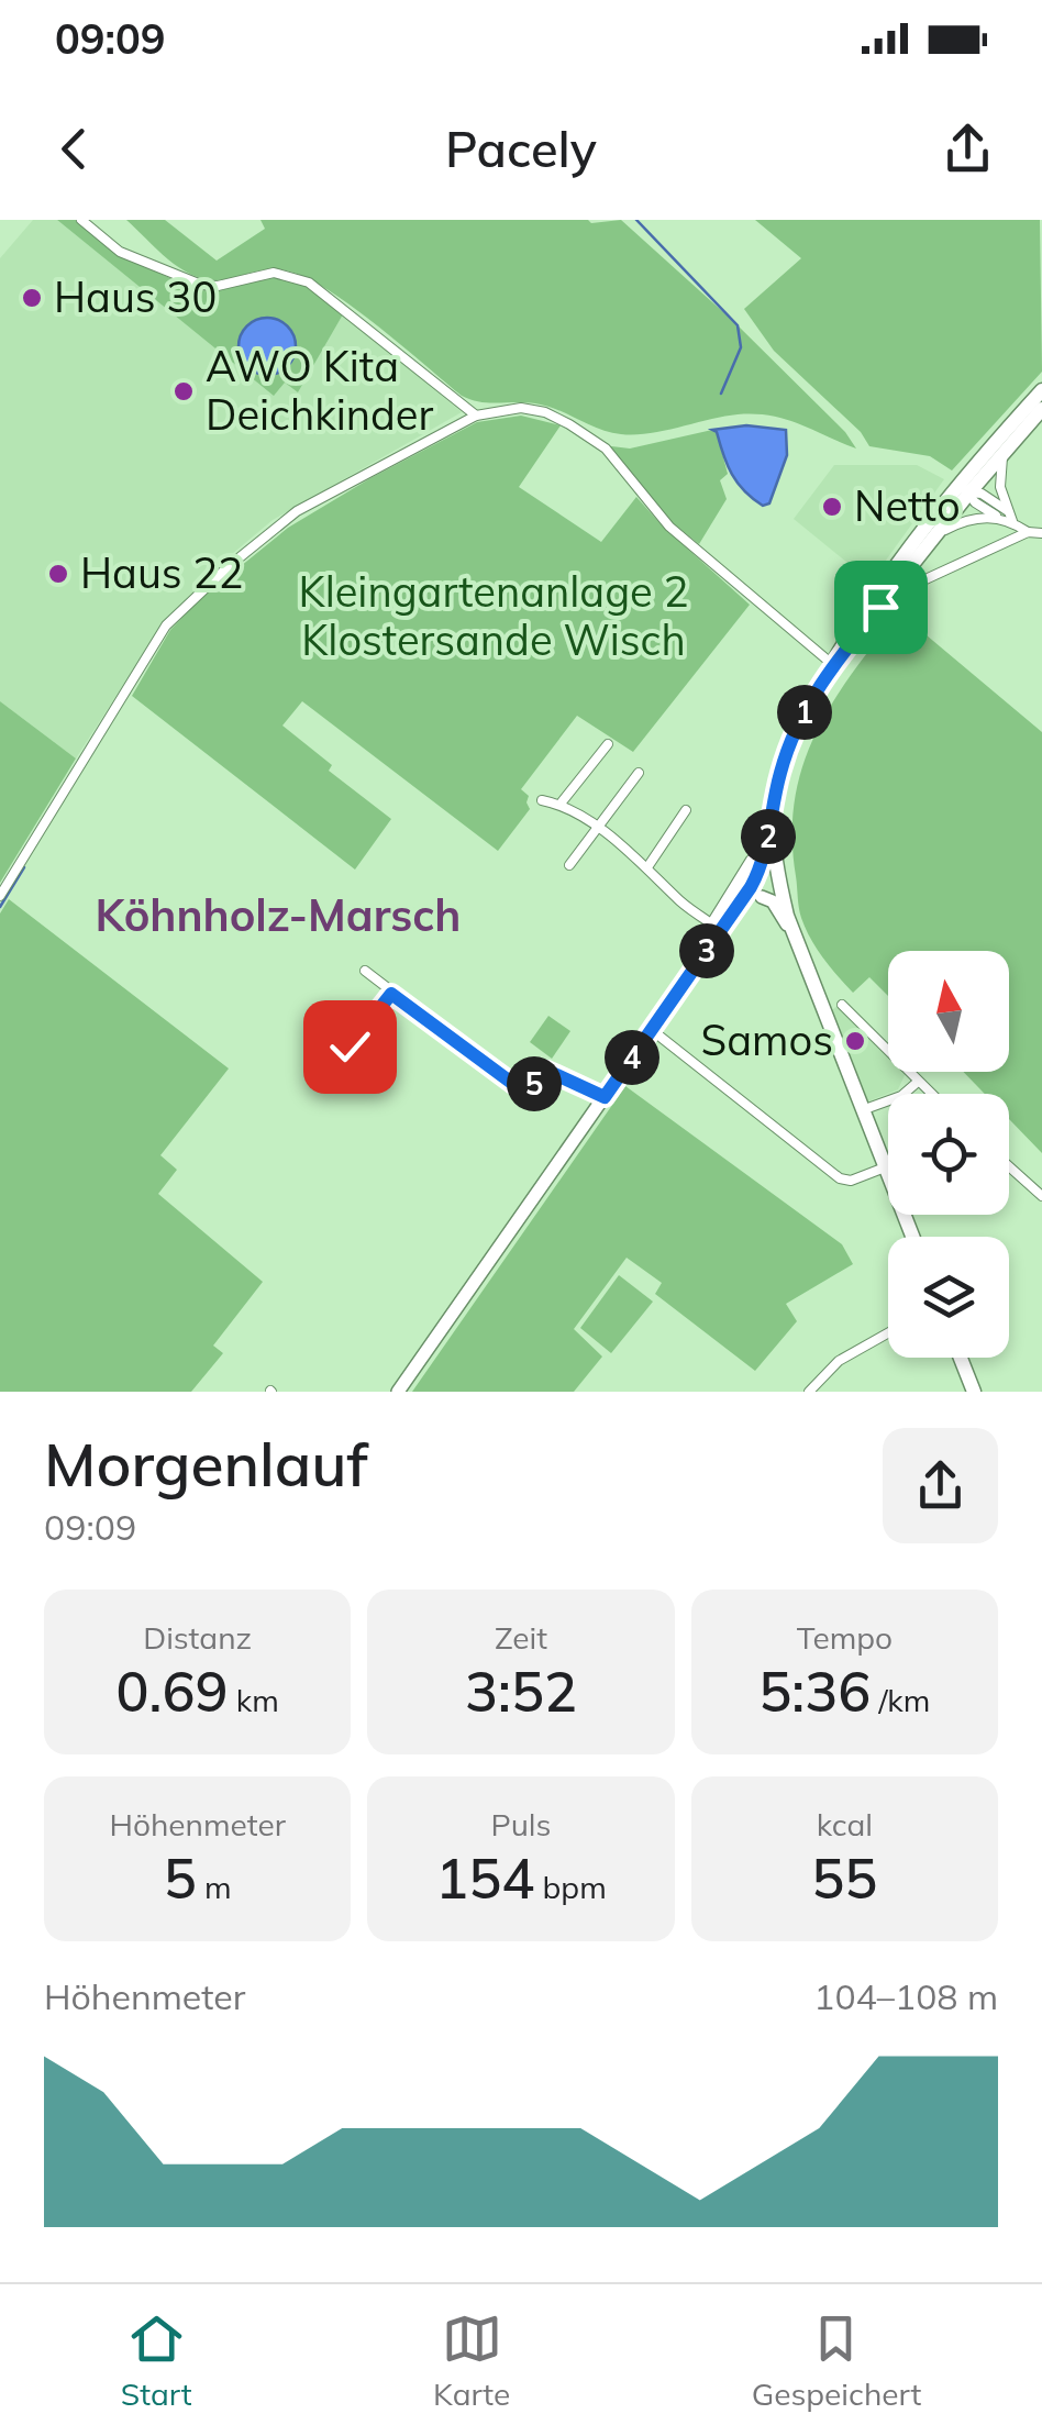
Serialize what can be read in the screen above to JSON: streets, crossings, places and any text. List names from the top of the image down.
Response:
{
  "districts": ["Köhnholz-Marsch"],
  "parks": ["Kleingartenanlage 2 Klostersande Wisch"],
  "places": [
    "Haus 30",
    "AWO Kita Deichkinder",
    "Netto",
    "Haus 22",
    "Samos"
  ],
  "north": "top",
  "page": {
    "status": "09:09",
    "header": "Pacely",
    "pins": [
      "1",
      "2",
      "3",
      "4",
      "5"
    ],
    "heading": ["Morgenlauf", "09:09"],
    "stats": [
      ["Distanz", "0.69 km"],
      ["Zeit", "3:52"],
      ["Tempo", "5:36 /km"],
      ["Höhenmeter", "5 m"],
      ["Puls", "154 bpm"],
      ["kcal", "55"]
    ],
    "chart": ["Höhenmeter", "104–108 m"],
    "tabs": ["Start", "Karte", "Gespeichert"]
  }
}
